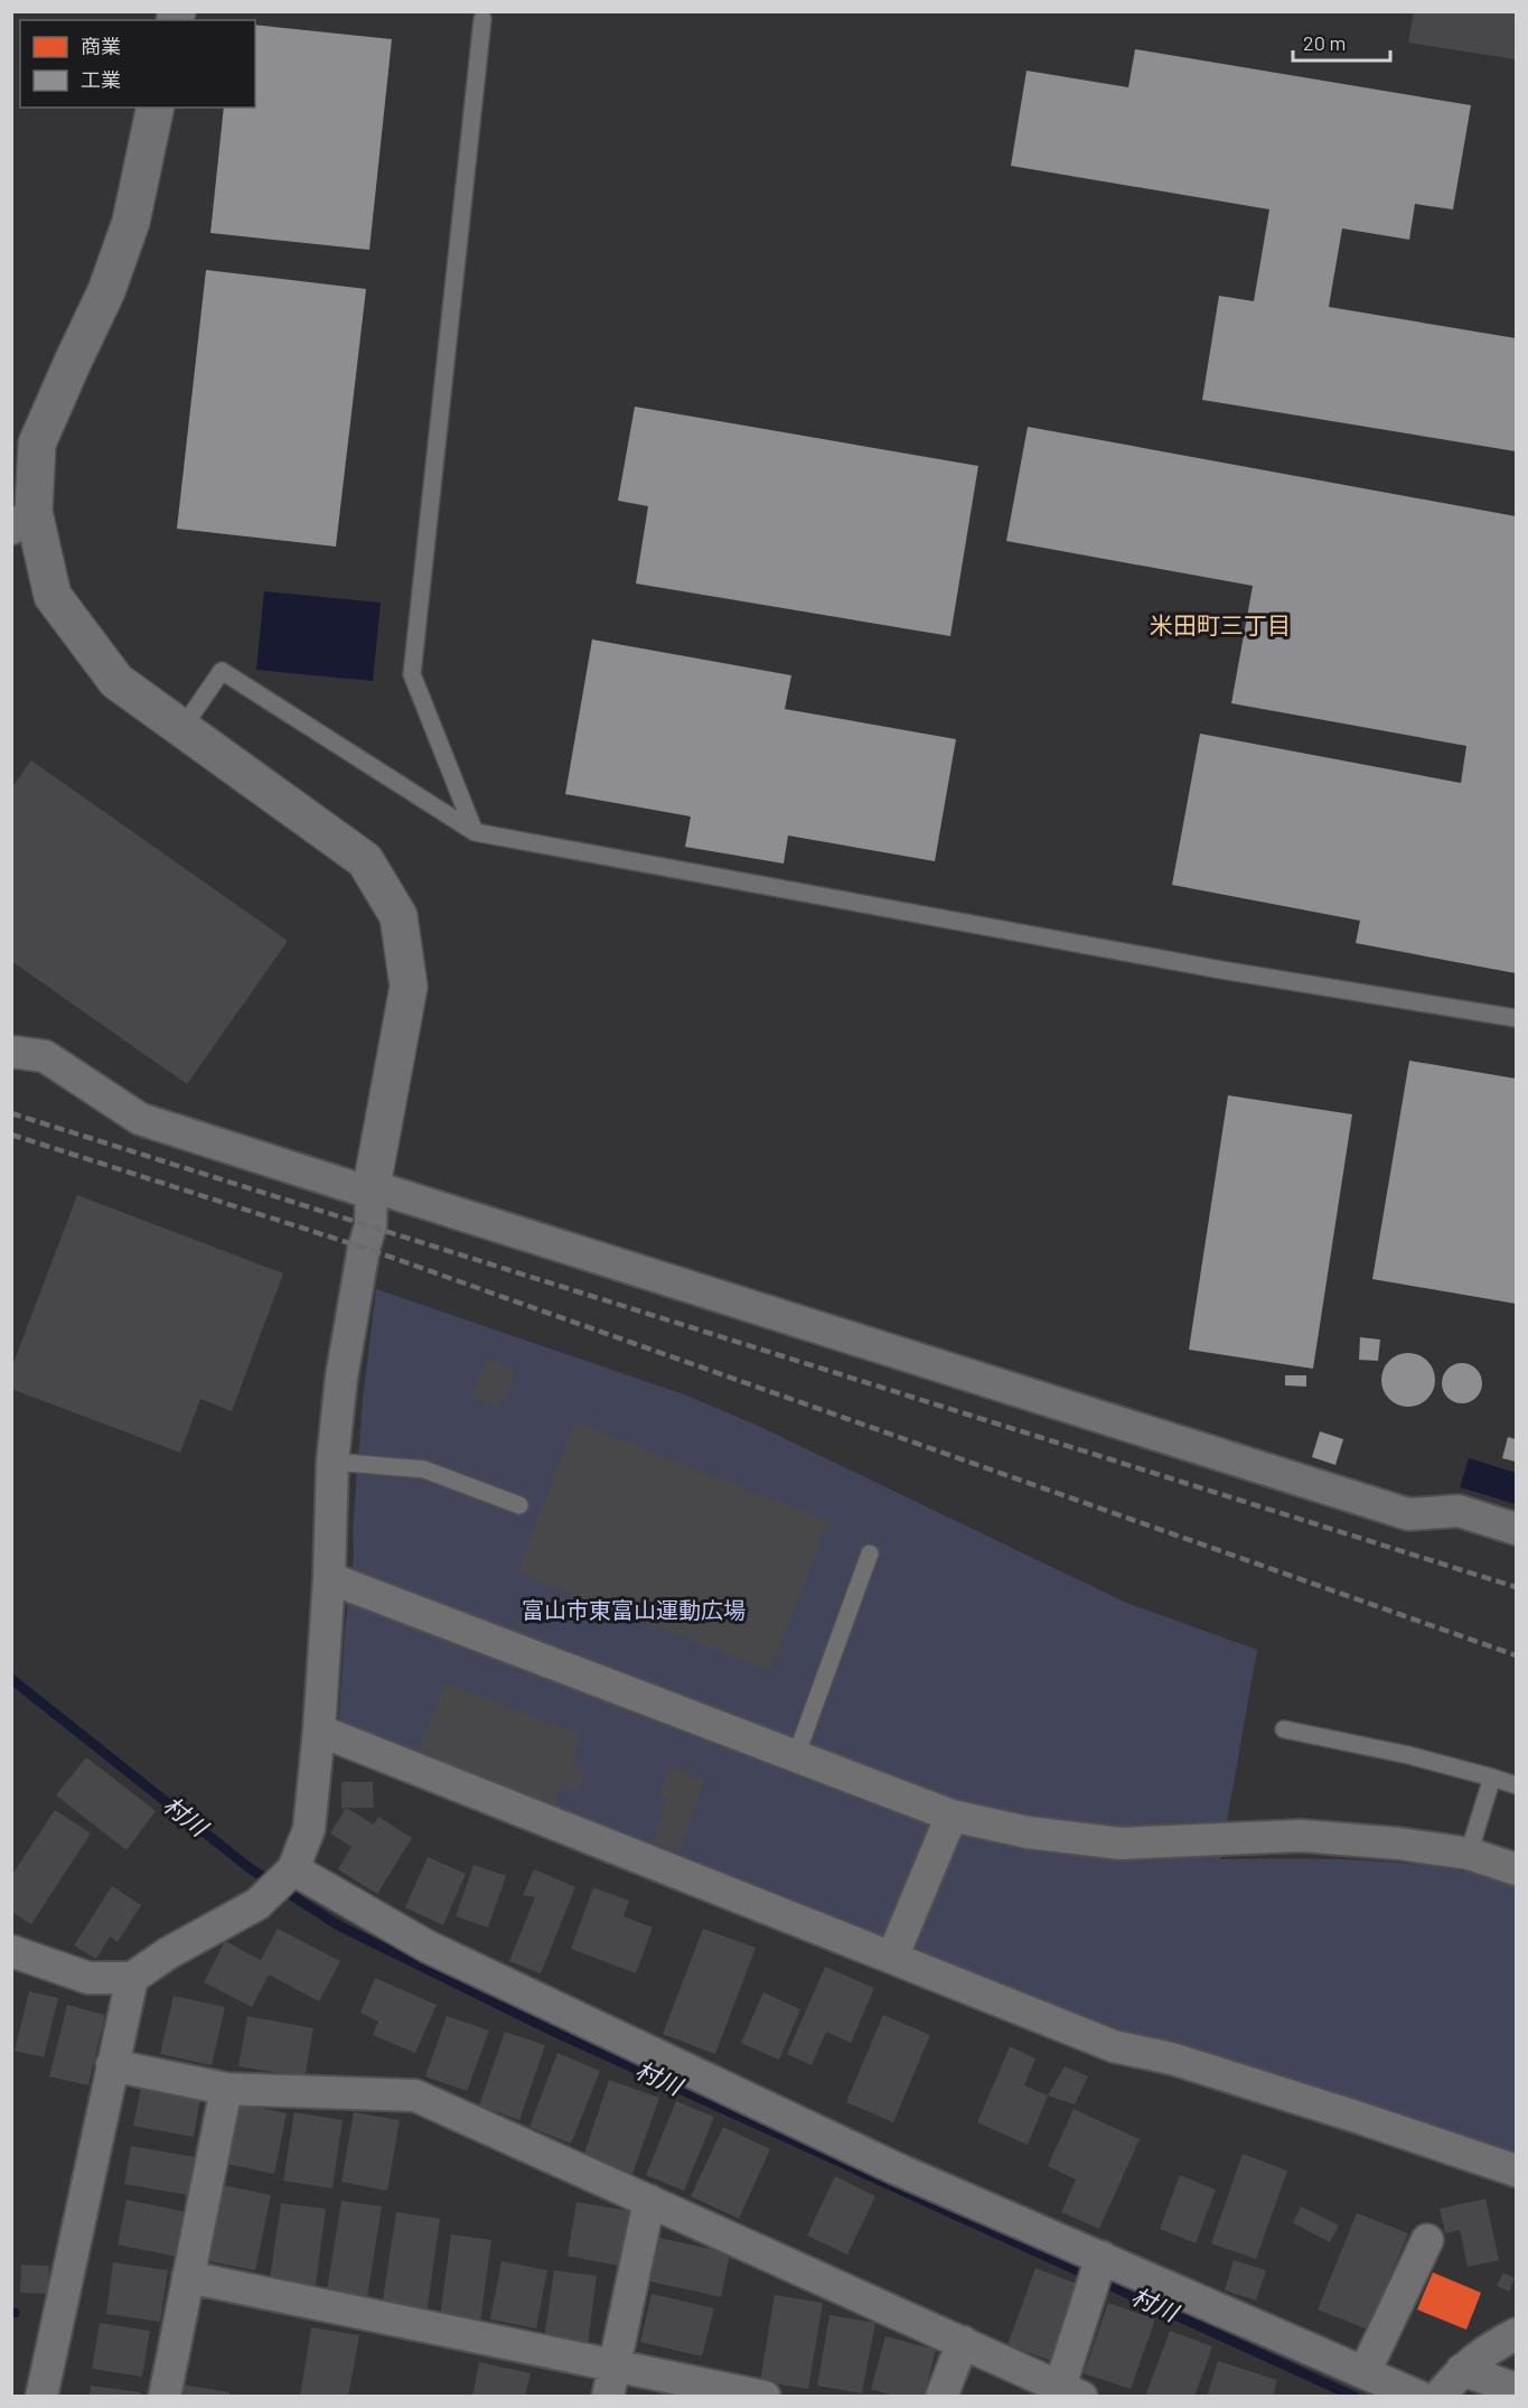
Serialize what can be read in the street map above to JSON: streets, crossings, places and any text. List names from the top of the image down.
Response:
{
  "districts": ["米田町三丁目"],
  "water": ["村川"],
  "parks": ["富山市東富山運動広場"],
  "legend": ["商業", "工業"],
  "scale_bar": "20 m"
}
